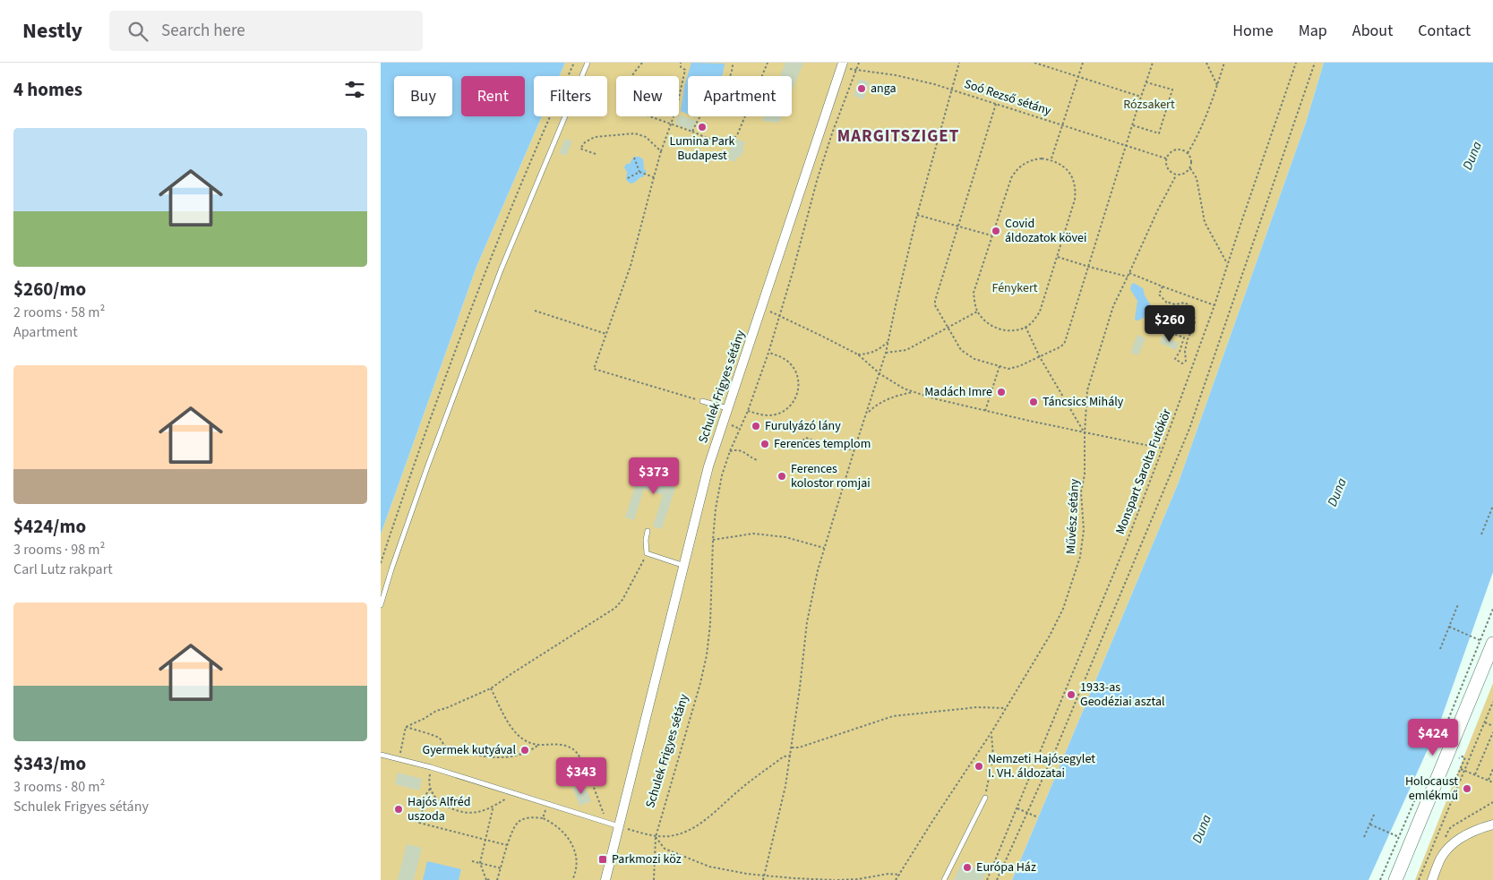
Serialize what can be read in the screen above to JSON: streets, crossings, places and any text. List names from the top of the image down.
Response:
{
  "streets": {
    "street": ["Schulek Frigyes sétány"],
    "path": ["Soó Rezső sétány", "Monspart Sarolta Futókör", "Művész sétány"]
  },
  "crossings": [
    ["Soó Rezső sétány", "Schulek Frigyes sétány"],
    ["Soó Rezső sétány", "Művész sétány"]
  ],
  "districts": ["MARGITSZIGET"],
  "water": ["Duna"],
  "parks": ["Rózsakert", "Fénykert"],
  "places": {
    "other": [
      "anga",
      "Lumina Park Budapest",
      "Covid áldozatok kövei",
      "Madách Imre",
      "Táncsics Mihály",
      "Furulyázó lány",
      "Ferences templom",
      "Ferences kolostor romjai",
      "1933-as Geodéziai asztal",
      "Gyermek kutyával",
      "Nemzeti Hajósegylet I. VH. áldozatai",
      "Holocaust emlékmű",
      "Hajós Alfréd uszoda",
      "Európa Ház"
    ],
    "transit": ["Parkmozi köz"]
  },
  "page": {
    "header": "Nestly",
    "search": "Search here",
    "nav": [
      "Home",
      "Map",
      "About",
      "Contact"
    ],
    "heading": "4 homes",
    "chip": [
      "Buy",
      "Rent",
      "Filters",
      "New",
      "Apartment"
    ],
    "list": [
      {
        "name": "$260/mo",
        "note": "2 rooms · 58 m² · Apartment"
      },
      {
        "name": "$424/mo",
        "note": "3 rooms · 98 m² · Carl Lutz rakpart"
      },
      {
        "name": "$343/mo",
        "note": "3 rooms · 80 m² · Schulek Frigyes sétány"
      }
    ],
    "price": [
      "$260",
      "$373",
      "$424",
      "$343"
    ]
  }
}
